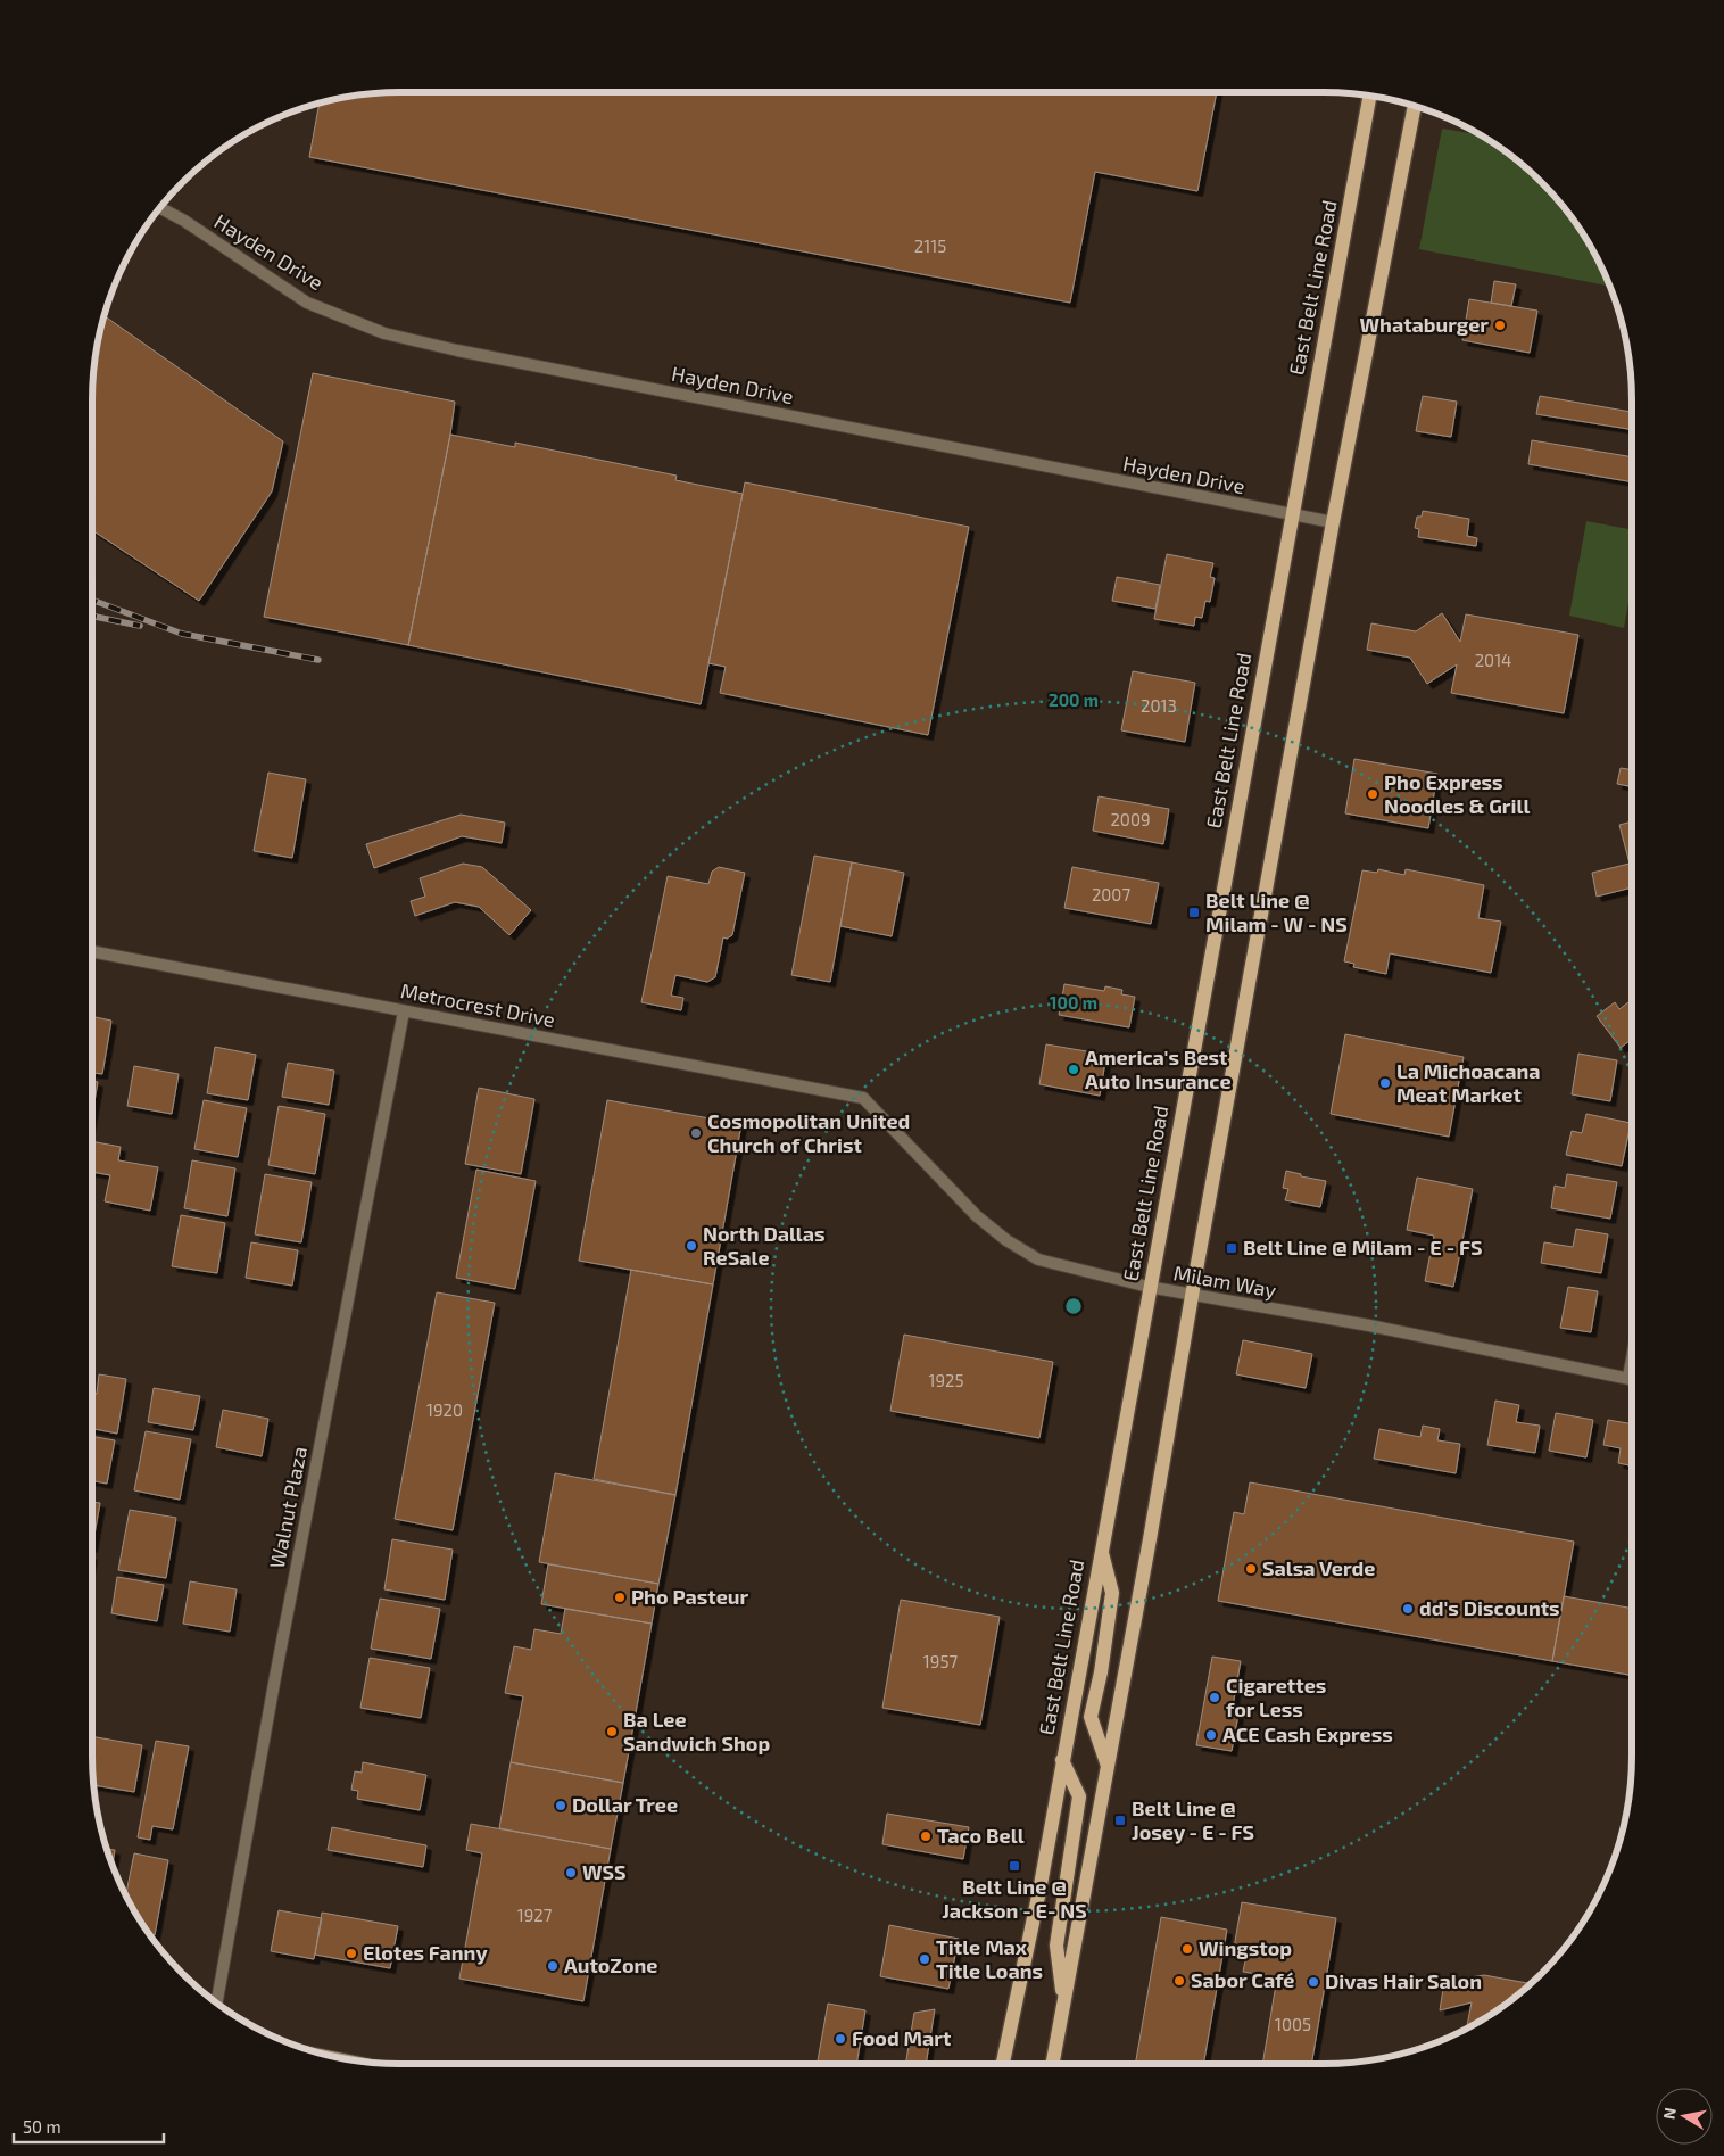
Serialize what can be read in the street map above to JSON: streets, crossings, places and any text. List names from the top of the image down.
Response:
{
  "streets": {
    "main road": ["East Belt Line Road"],
    "street": [
      "Hayden Drive",
      "Metrocrest Drive",
      "Milam Way",
      "Walnut Plaza"
    ]
  },
  "crossings": [
    ["Hayden Drive", "East Belt Line Road"],
    ["East Belt Line Road", "Milam Way"],
    ["Metrocrest Drive", "Milam Way"],
    ["Metrocrest Drive", "Walnut Plaza"]
  ],
  "places": {
    "other": [
      "Whataburger",
      "Pho Express Noodles & Grill",
      "America's Best Auto Insurance",
      "La Michoacana Meat Market",
      "Cosmopolitan United Church of Christ",
      "North Dallas ReSale",
      "Salsa Verde",
      "Pho Pasteur",
      "dd's Discounts",
      "Cigarettes for Less",
      "Ba Lee Sandwich Shop",
      "ACE Cash Express",
      "Dollar Tree",
      "Taco Bell",
      "WSS",
      "Wingstop",
      "Elotes Fanny",
      "Title Max Title Loans",
      "AutoZone",
      "Sabor Café",
      "Divas Hair Salon",
      "Food Mart"
    ],
    "transit": [
      "Belt Line @ Milam - W - NS",
      "Belt Line @ Milam - E - FS",
      "Belt Line @ Josey - E - FS",
      "Belt Line @ Jackson - E- NS"
    ]
  },
  "house_numbers": [
    "2115",
    "2014",
    "2013",
    "2009",
    "2007",
    "1925",
    "1920",
    "1957",
    "1927",
    "1005"
  ],
  "scale_bar": "50 m",
  "north": "left",
  "rings": ["200 m", "100 m"]
}
